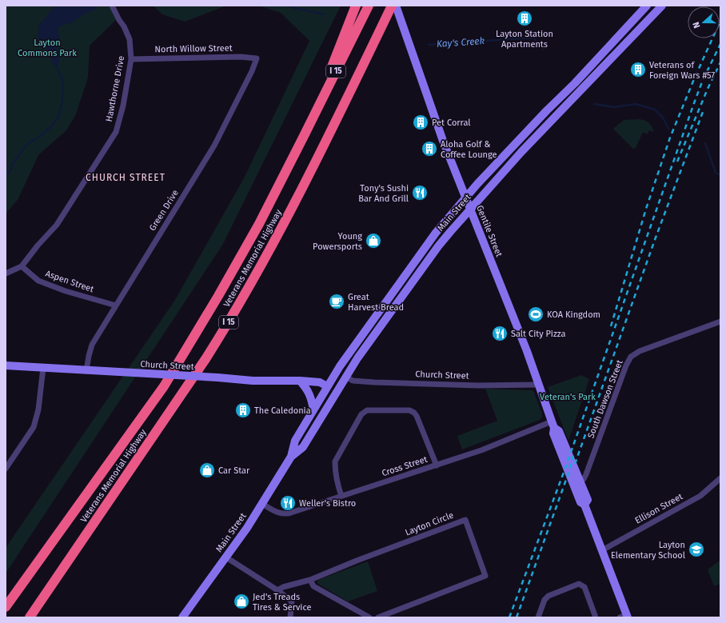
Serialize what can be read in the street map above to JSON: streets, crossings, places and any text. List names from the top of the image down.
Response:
{
  "streets": {
    "highway": ["I 15", "Veterans Memorial Highway"],
    "main road": ["Main Street", "Gentile Street", "Church Street"],
    "street": [
      "North Willow Street",
      "Hawthorne Drive",
      "Green Drive",
      "Aspen Street",
      "South Dawson Street",
      "Cross Street",
      "Ellison Street",
      "Layton Circle"
    ]
  },
  "crossings": [
    ["North Willow Street", "Hawthorne Drive"],
    ["North Willow Street", "Green Drive"],
    ["Hawthorne Drive", "Aspen Street"],
    ["Green Drive", "Aspen Street"],
    ["Green Drive", "Church Street"],
    ["Main Street", "Gentile Street"],
    ["Main Street", "Church Street"],
    ["Main Street", "Cross Street"],
    ["Gentile Street", "Church Street"],
    ["Gentile Street", "South Dawson Street"],
    ["Gentile Street", "Cross Street"],
    ["Gentile Street", "Ellison Street"]
  ],
  "districts": ["CHURCH STREET"],
  "water": ["Kay's Creek"],
  "parks": ["Layton Commons Park", "Veteran's Park"],
  "places": {
    "building": [
      "Layton Station Apartments",
      "Veterans of Foreign Wars #57",
      "Pet Corral",
      "Aloha Golf & Coffee Lounge",
      "The Caledonia"
    ],
    "restaurant": ["Tony's Sushi Bar And Grill", "Salt City Pizza", "Weller's Bistro"],
    "shop": ["Young Powersports", "Car Star", "Jed's Treads Tires & Service"],
    "cafe": ["Great Harvest Bread"],
    "sports": ["KOA Kingdom"],
    "school or university": ["Layton Elementary School"]
  },
  "north": "left"
}
